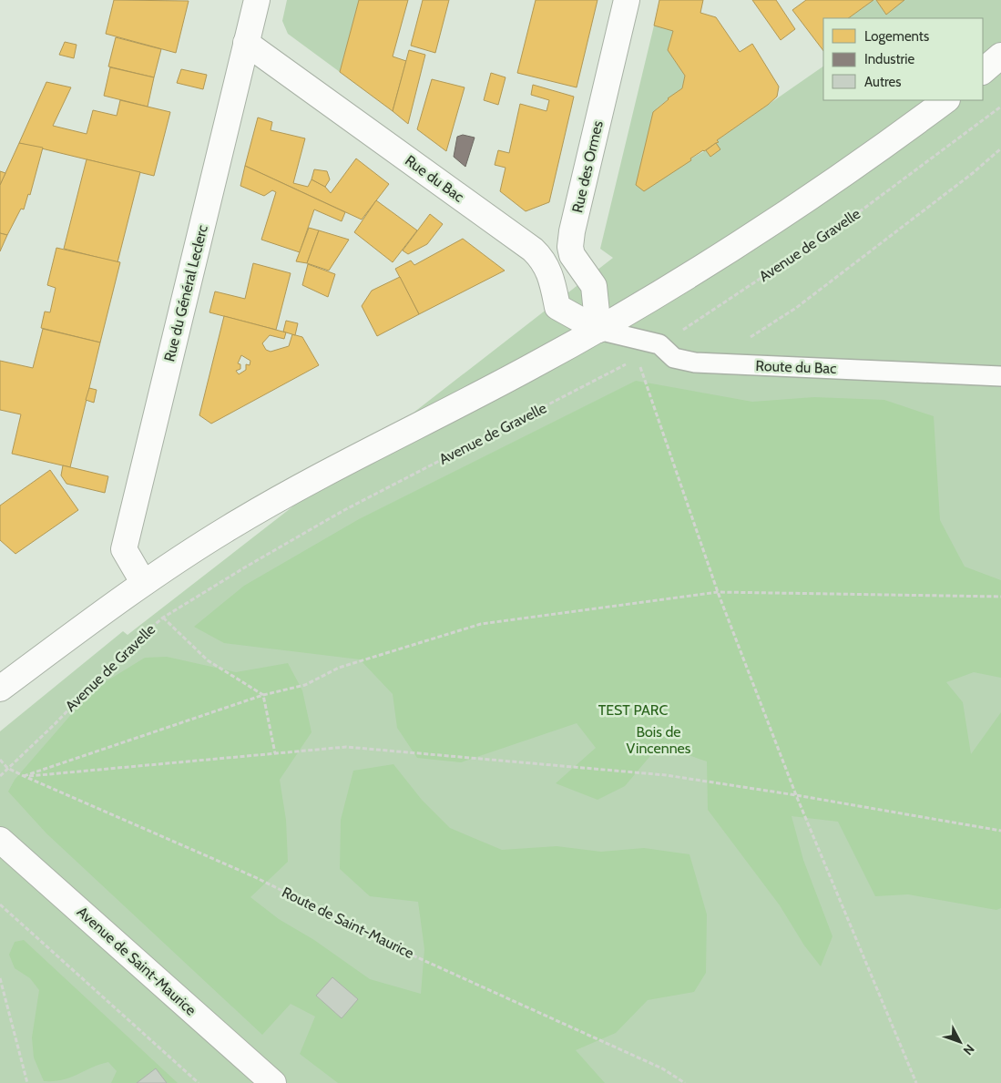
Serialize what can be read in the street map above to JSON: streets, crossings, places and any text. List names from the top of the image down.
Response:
{
  "streets": {
    "street": [
      "Rue des Ormes",
      "Rue du Bac",
      "Rue du Général Leclerc",
      "Avenue de Saint-Maurice"
    ],
    "lane": ["Route du Bac"],
    "path": ["Avenue de Gravelle", "Route de Saint-Maurice"]
  },
  "crossings": [
    ["Rue du Bac", "Rue du Général Leclerc"],
    ["Rue du Bac", "Route du Bac"],
    ["Avenue de Gravelle", "Route du Bac"],
    ["Avenue de Gravelle", "Route de Saint-Maurice"]
  ],
  "parks": ["TEST PARC", "Bois de Vincennes"],
  "legend": ["Logements", "Industrie", "Autres"],
  "north": "bottom right"
}
